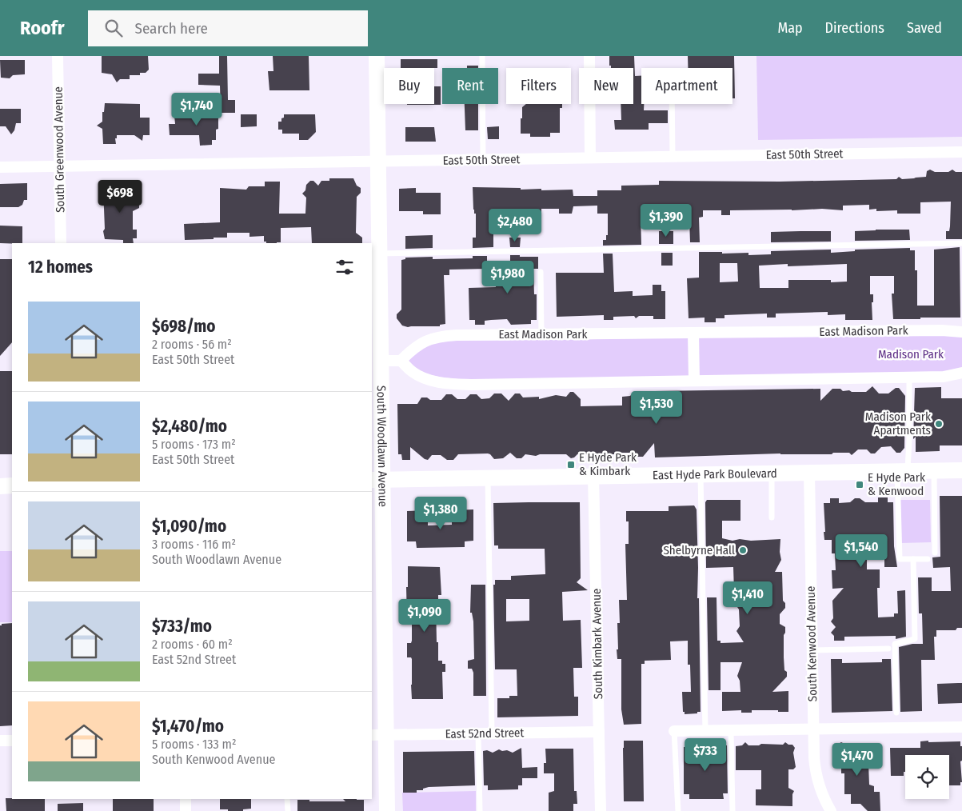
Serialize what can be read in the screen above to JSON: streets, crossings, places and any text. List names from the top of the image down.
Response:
{
  "streets": {
    "street": [
      "South Greenwood Avenue",
      "East 50th Street",
      "East Madison Park",
      "South Woodlawn Avenue",
      "East Hyde Park Boulevard",
      "South Kimbark Avenue",
      "South Kenwood Avenue",
      "East 52nd Street"
    ]
  },
  "crossings": [
    ["South Greenwood Avenue", "East 50th Street"],
    ["East 50th Street", "South Woodlawn Avenue"],
    ["South Woodlawn Avenue", "East Hyde Park Boulevard"],
    ["South Woodlawn Avenue", "East 52nd Street"],
    ["East Hyde Park Boulevard", "South Kimbark Avenue"],
    ["East Hyde Park Boulevard", "South Kenwood Avenue"],
    ["South Kimbark Avenue", "East 52nd Street"]
  ],
  "parks": ["Madison Park"],
  "places": {
    "other": ["Madison Park Apartments", "Shelbyrne Hall"],
    "transit": ["E Hyde Park & Kimbark", "E Hyde Park & Kenwood"]
  },
  "page": {
    "header": "Roofr",
    "search": "Search here",
    "nav": ["Map", "Directions", "Saved"],
    "chip": [
      "Buy",
      "Rent",
      "Filters",
      "New",
      "Apartment"
    ],
    "price": [
      "$1,740",
      "$698",
      "$1,390",
      "$2,480",
      "$1,980",
      "$1,530",
      "$1,380",
      "$1,540",
      "$1,410",
      "$1,090",
      "$733",
      "$1,470"
    ],
    "heading": "12 homes",
    "list": [
      {
        "name": "$698/mo",
        "note": "2 rooms · 56 m² · East 50th Street"
      },
      {
        "name": "$2,480/mo",
        "note": "5 rooms · 173 m² · East 50th Street"
      },
      {
        "name": "$1,090/mo",
        "note": "3 rooms · 116 m² · South Woodlawn Avenue"
      },
      {
        "name": "$733/mo",
        "note": "2 rooms · 60 m² · East 52nd Street"
      },
      {
        "name": "$1,470/mo",
        "note": "5 rooms · 133 m² · South Kenwood Avenue"
      }
    ]
  }
}
